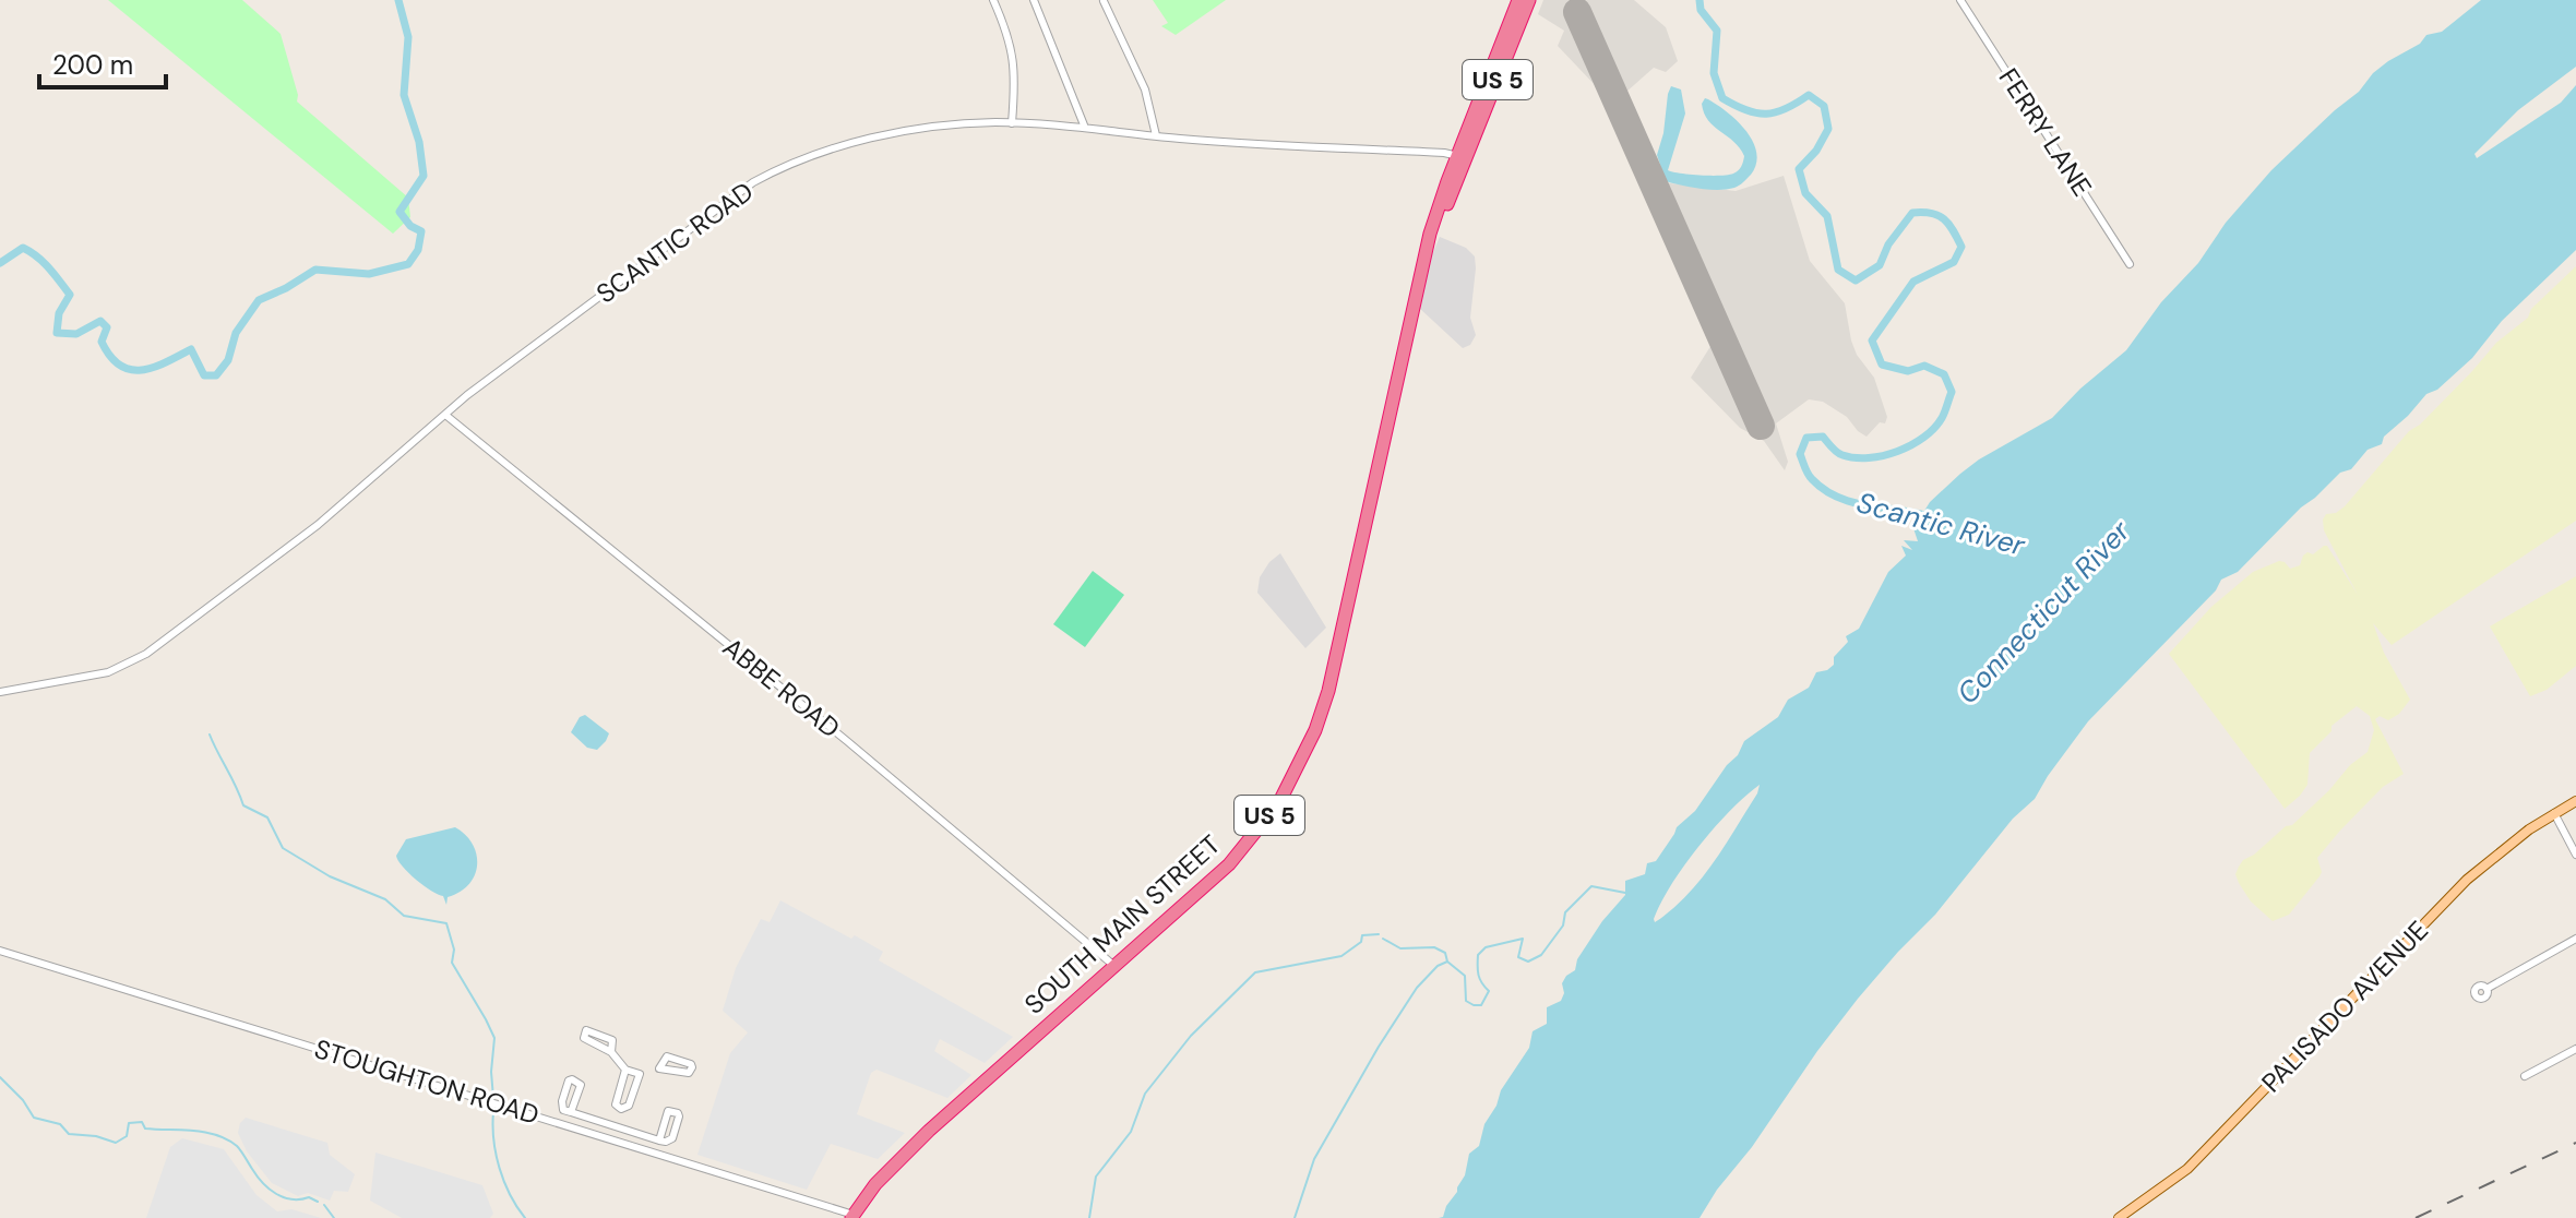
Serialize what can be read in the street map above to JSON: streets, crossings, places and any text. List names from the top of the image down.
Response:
{
  "streets": {
    "highway": ["US 5", "SOUTH MAIN STREET"],
    "main road": ["PALISADO AVENUE"],
    "street": [
      "FERRY LANE",
      "SCANTIC ROAD",
      "ABBE ROAD",
      "STOUGHTON ROAD"
    ]
  },
  "crossings": [
    ["US 5", "SCANTIC ROAD"],
    ["US 5", "SOUTH MAIN STREET"],
    ["SCANTIC ROAD", "ABBE ROAD"],
    ["SCANTIC ROAD", "SOUTH MAIN STREET"],
    ["ABBE ROAD", "SOUTH MAIN STREET"],
    ["SOUTH MAIN STREET", "STOUGHTON ROAD"]
  ],
  "water": ["Scantic River", "Connecticut River"],
  "scale_bar": "200 m"
}
